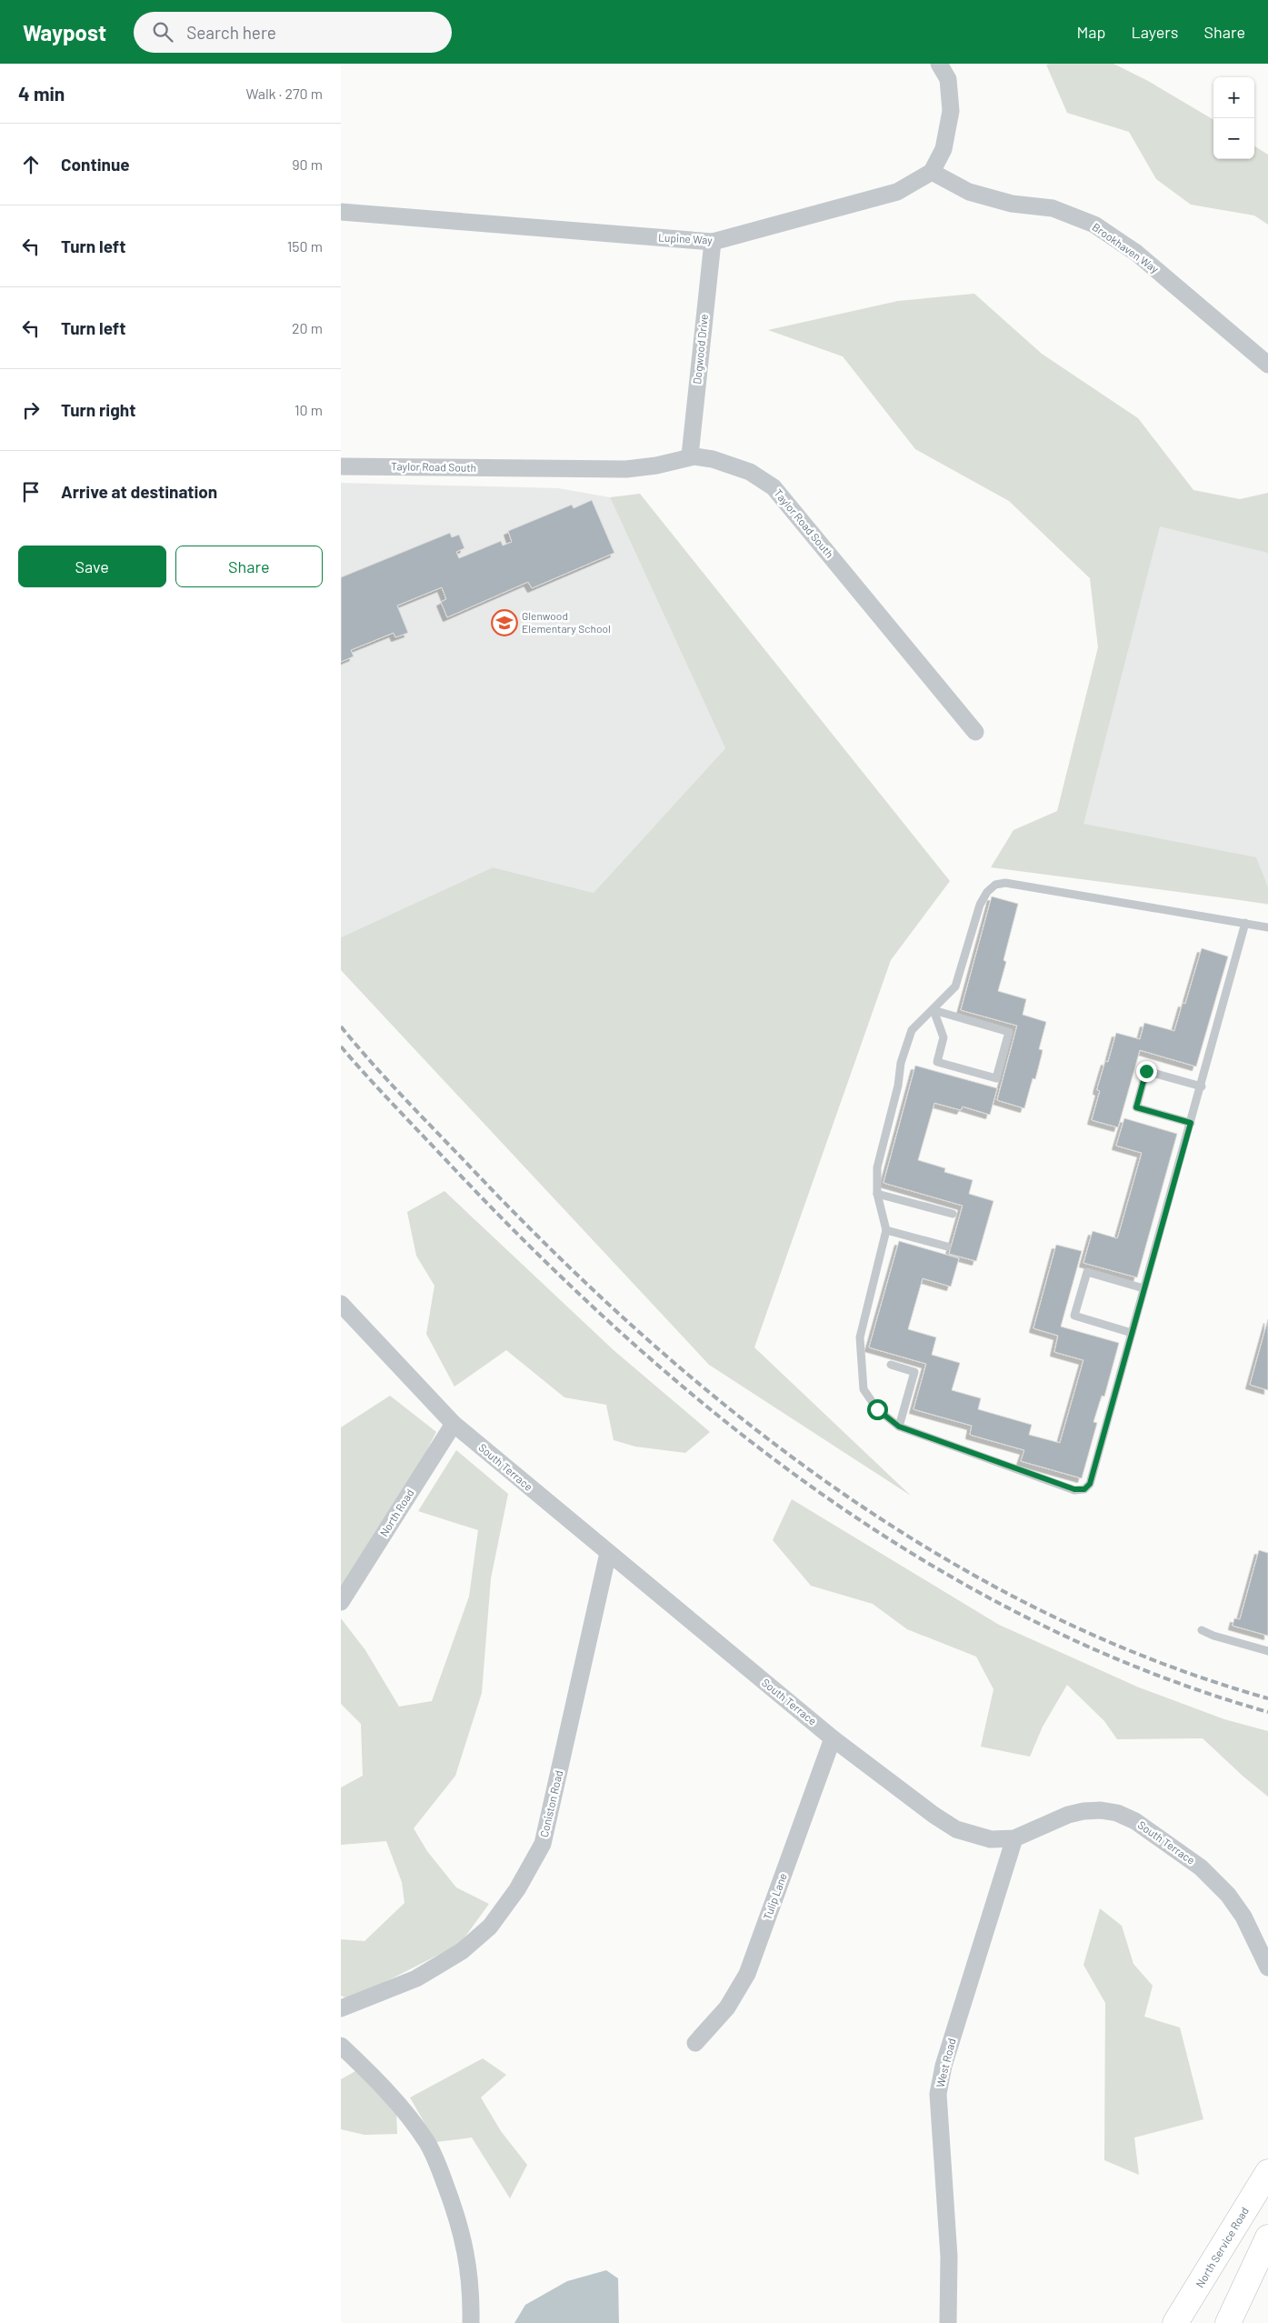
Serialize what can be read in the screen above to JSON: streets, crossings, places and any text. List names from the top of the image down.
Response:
{
  "streets": {
    "main road": ["North Service Road"],
    "street": [
      "Lupine Way",
      "Brookhaven Way",
      "Dogwood Drive",
      "Taylor Road South",
      "South Terrace",
      "North Road",
      "Coniston Road",
      "Tulip Lane",
      "West Road"
    ]
  },
  "crossings": [
    ["Lupine Way", "Brookhaven Way"],
    ["Lupine Way", "Dogwood Drive"],
    ["Dogwood Drive", "Taylor Road South"],
    ["South Terrace", "North Road"],
    ["South Terrace", "Coniston Road"],
    ["South Terrace", "Tulip Lane"],
    ["South Terrace", "West Road"]
  ],
  "places": {
    "school or university": ["Glenwood Elementary School"]
  },
  "page": {
    "header": "Waypost",
    "search": "Search here",
    "nav": ["Map", "Layers", "Share"],
    "heading": ["4 min", "Walk · 270 m"],
    "map_buttons": ["+", "−"],
    "list": [
      ["Continue", "90 m"],
      ["Turn left", "150 m"],
      ["Turn left", "20 m"],
      ["Turn right", "10 m"],
      "Arrive at destination"
    ],
    "buttons": ["Save", "Share"]
  }
}
